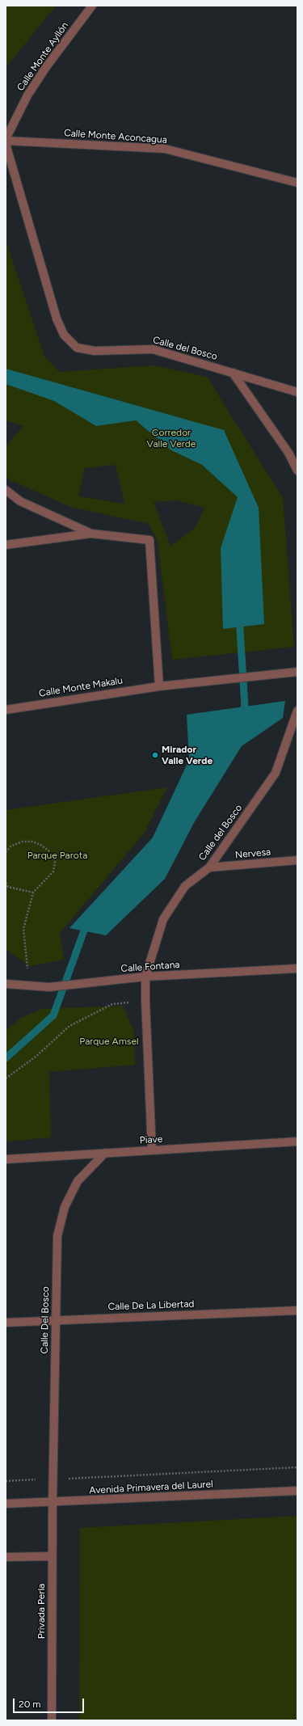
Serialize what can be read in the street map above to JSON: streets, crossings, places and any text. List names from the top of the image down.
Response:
{
  "streets": {
    "street": [
      "Calle Monte Ayllón",
      "Calle Monte Aconcagua",
      "Calle del Bosco",
      "Calle Monte Makalu",
      "Nervesa",
      "Calle Fontana",
      "Piave",
      "Calle De La Libertad",
      "Calle Del Bosco",
      "Avenida Primavera del Laurel",
      "Privada Perla"
    ]
  },
  "crossings": [
    ["Calle Monte Ayllón", "Calle Monte Aconcagua"],
    ["Calle del Bosco", "Nervesa"],
    ["Calle del Bosco", "Calle Fontana"],
    ["Calle del Bosco", "Piave"],
    ["Piave", "Calle Del Bosco"],
    ["Calle De La Libertad", "Calle Del Bosco"],
    ["Calle Del Bosco", "Avenida Primavera del Laurel"],
    ["Calle Del Bosco", "Privada Perla"],
    ["Avenida Primavera del Laurel", "Privada Perla"]
  ],
  "parks": ["Corredor Valle Verde", "Parque Parota", "Parque Amsel"],
  "places": ["Mirador Valle Verde"],
  "scale_bar": "20 m"
}
